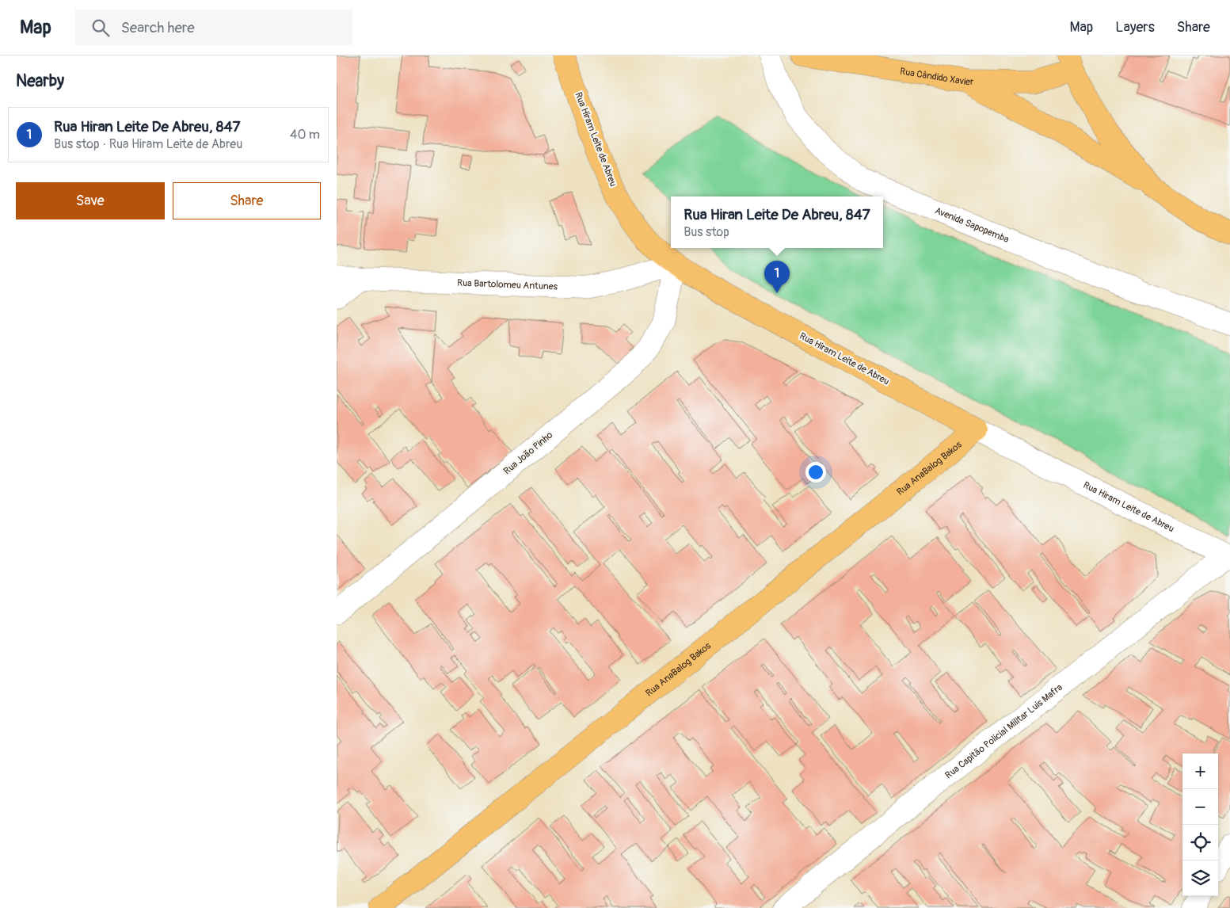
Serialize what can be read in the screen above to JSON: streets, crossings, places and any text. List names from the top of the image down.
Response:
{
  "streets": {
    "main road": ["Rua Cândido Xavier", "Rua Hiram Leite de Abreu", "Rua AnaBalog Bakos"],
    "street": [
      "Avenida Sapopemba",
      "Rua Bartolomeu Antunes",
      "Rua João Pinho",
      "Rua Capitão Policial Militar Luis Mafra"
    ]
  },
  "crossings": [
    ["Rua Hiram Leite de Abreu", "Rua Bartolomeu Antunes"],
    ["Rua Hiram Leite de Abreu", "Rua João Pinho"],
    ["Rua Hiram Leite de Abreu", "Rua AnaBalog Bakos"],
    ["Rua Hiram Leite de Abreu", "Rua Capitão Policial Militar Luis Mafra"],
    ["Rua Bartolomeu Antunes", "Rua João Pinho"]
  ],
  "page": {
    "header": "Map",
    "search": "Search here",
    "nav": ["Map", "Layers", "Share"],
    "heading": "Nearby",
    "list": [
      {
        "mark": "1",
        "name": "Rua Hiran Leite De Abreu, 847",
        "note": "Bus stop · Rua Hiram Leite de Abreu",
        "value": "40 m"
      }
    ],
    "buttons": ["Save", "Share"],
    "popup": ["Rua Hiran Leite De Abreu, 847", "Bus stop"],
    "pins": "1",
    "map_buttons": ["+", "−"]
  }
}
